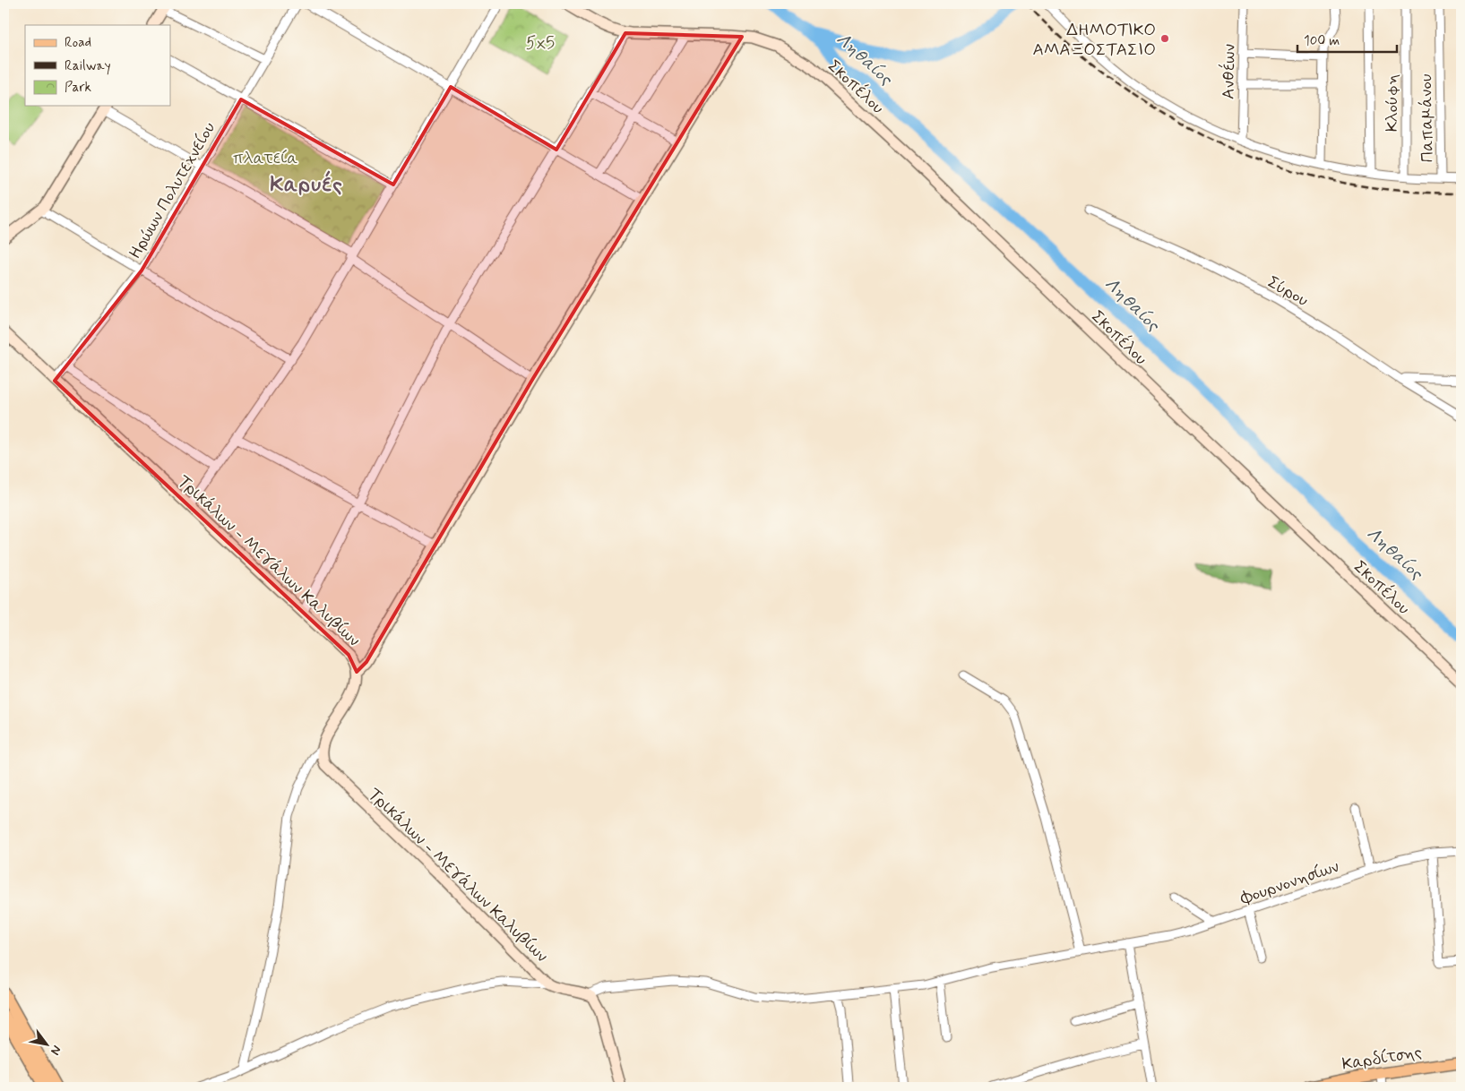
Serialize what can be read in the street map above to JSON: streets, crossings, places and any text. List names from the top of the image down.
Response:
{
  "streets": {
    "main road": ["Καρδίτσης"],
    "street": [
      "Ανθέων",
      "Σκοπέλου",
      "Κλούφη",
      "Παπαμάνου",
      "Ηρώων Πολυτεχνείου",
      "Σύρου",
      "Τρικάλων - Μεγάλων Καλυβίων",
      "Φουρνονησίων"
    ]
  },
  "crossings": [
    ["Ηρώων Πολυτεχνείου", "Τρικάλων - Μεγάλων Καλυβίων"],
    ["Τρικάλων - Μεγάλων Καλυβίων", "Φουρνονησίων"]
  ],
  "districts": ["Καρυές"],
  "water": ["Ληθαίος"],
  "parks": ["5x5", "πλατεία"],
  "places": ["ΔΗΜΟΤΙΚΟ ΑΜΑΞΟΣΤΑΣΙΟ"],
  "legend": ["Road", "Railway", "Park"],
  "scale_bar": "100 m",
  "north": "bottom right"
}
